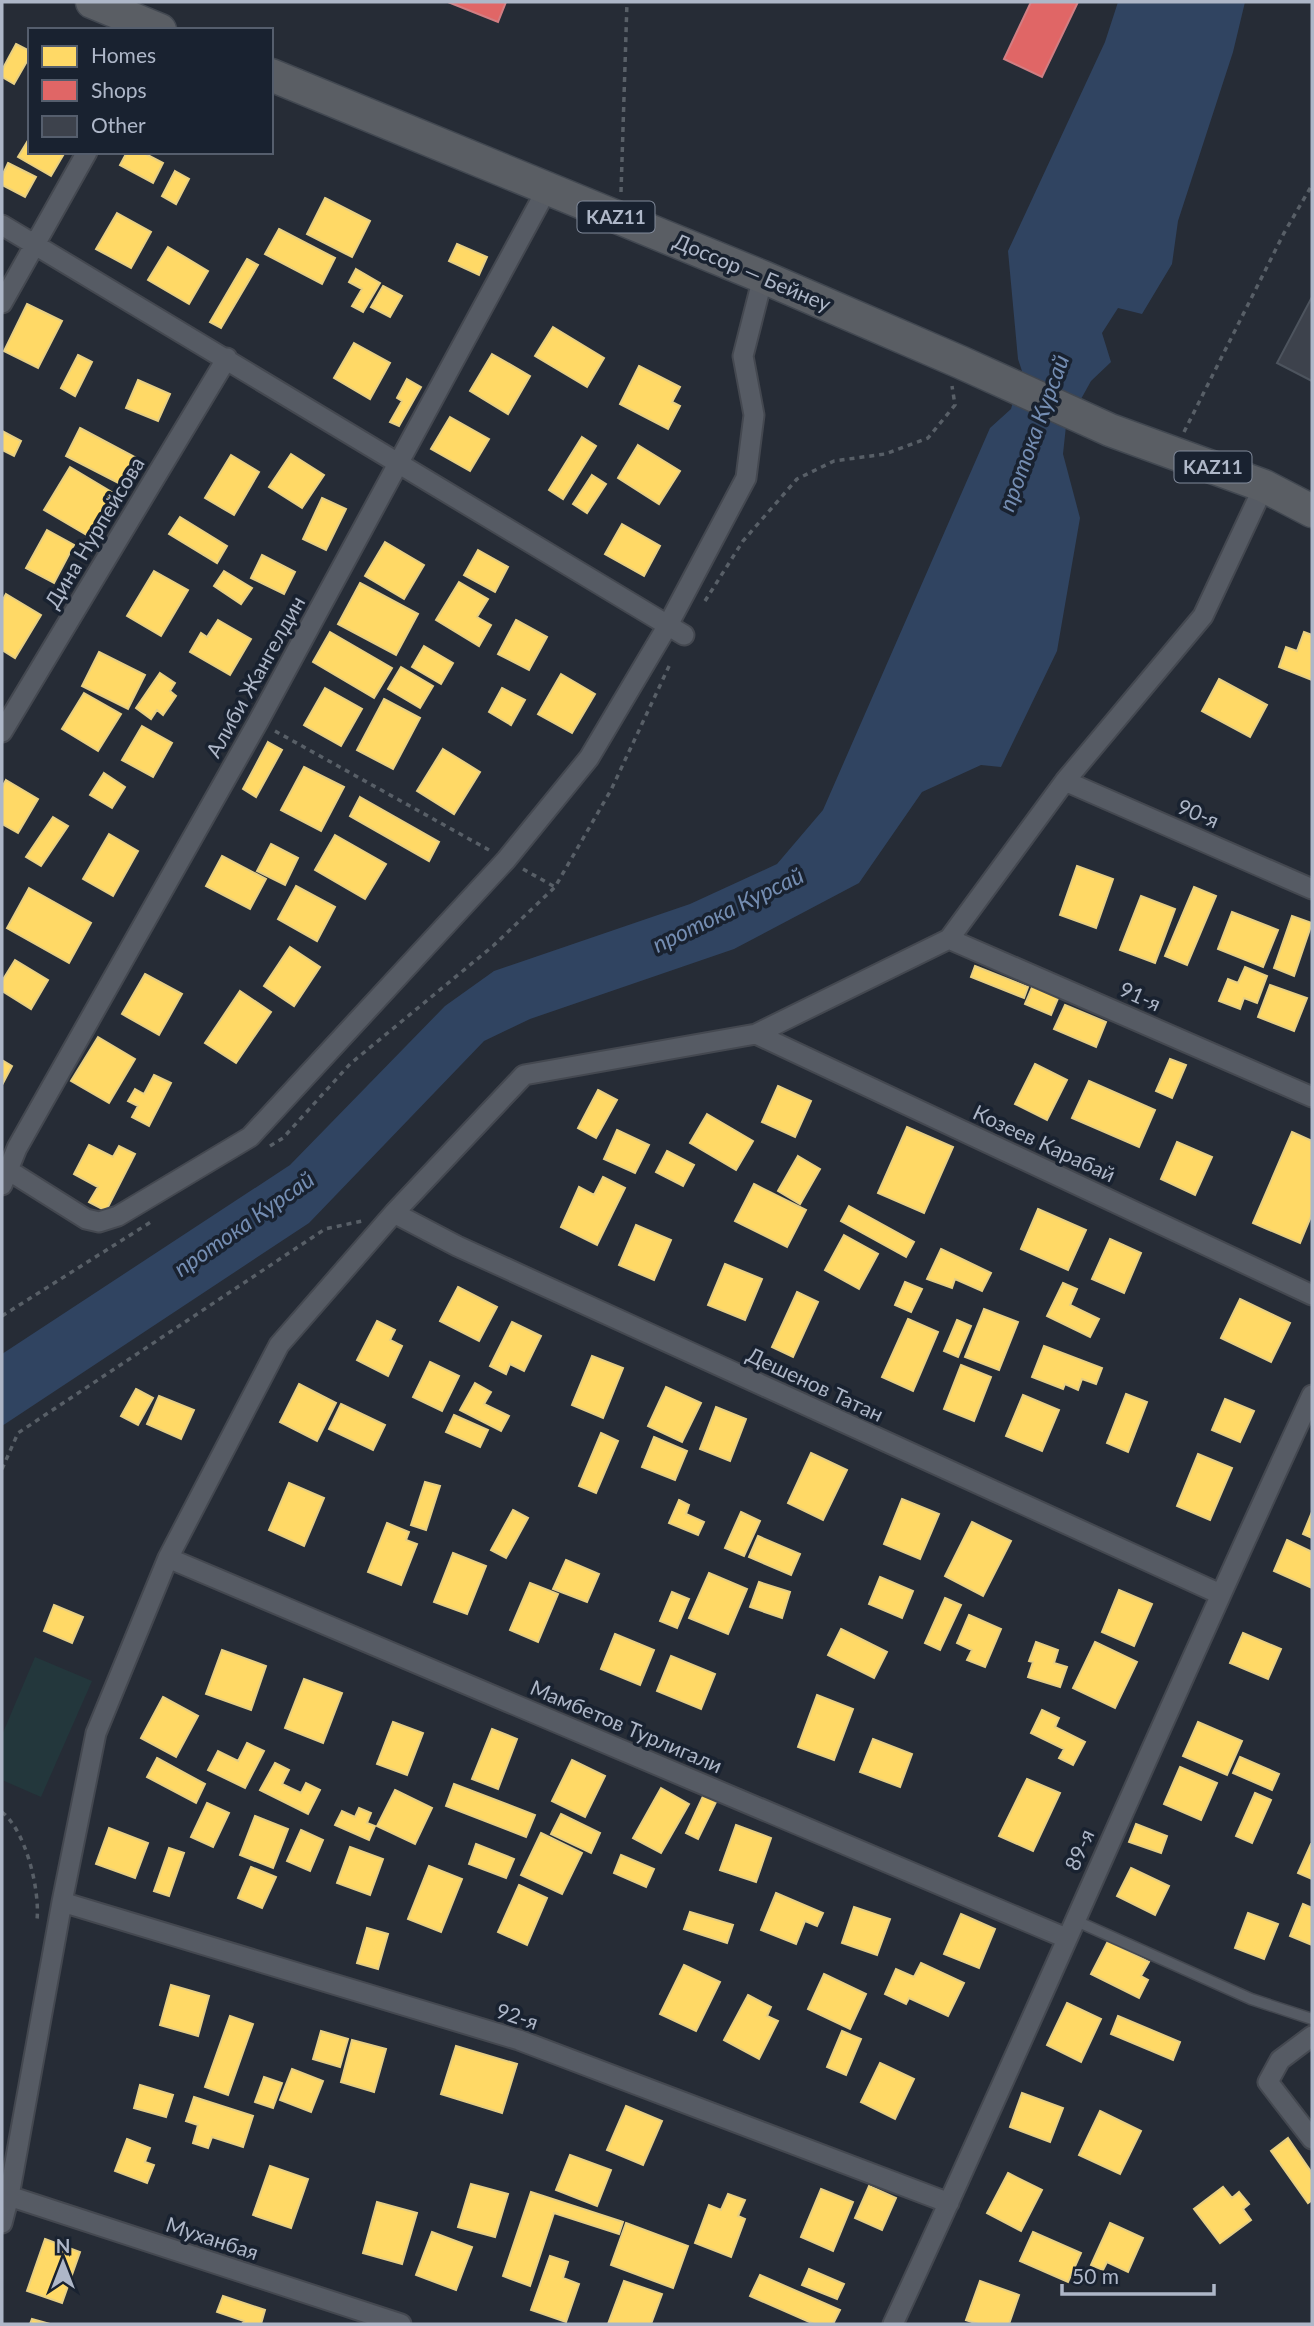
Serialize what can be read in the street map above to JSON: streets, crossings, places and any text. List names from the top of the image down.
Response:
{
  "streets": {
    "highway": ["KAZ11", "Доссор — Бейнеу"],
    "street": [
      "Дина Нурпейсова",
      "Алиби Жангелдин",
      "90-я",
      "91-я",
      "Козеев Карабай",
      "Дешенов Татан",
      "Мамбетов Турлигали",
      "89-я",
      "92-я",
      "Муханбая"
    ]
  },
  "crossings": [
    ["KAZ11", "Доссор — Бейнеу"],
    ["Доссор — Бейнеу", "Алиби Жангелдин"],
    ["Дешенов Татан", "89-я"],
    ["Мамбетов Турлигали", "89-я"],
    ["89-я", "92-я"]
  ],
  "water": ["протока Курсай"],
  "legend": ["Homes", "Shops", "Other"],
  "scale_bar": "50 m",
  "north": "top"
}
